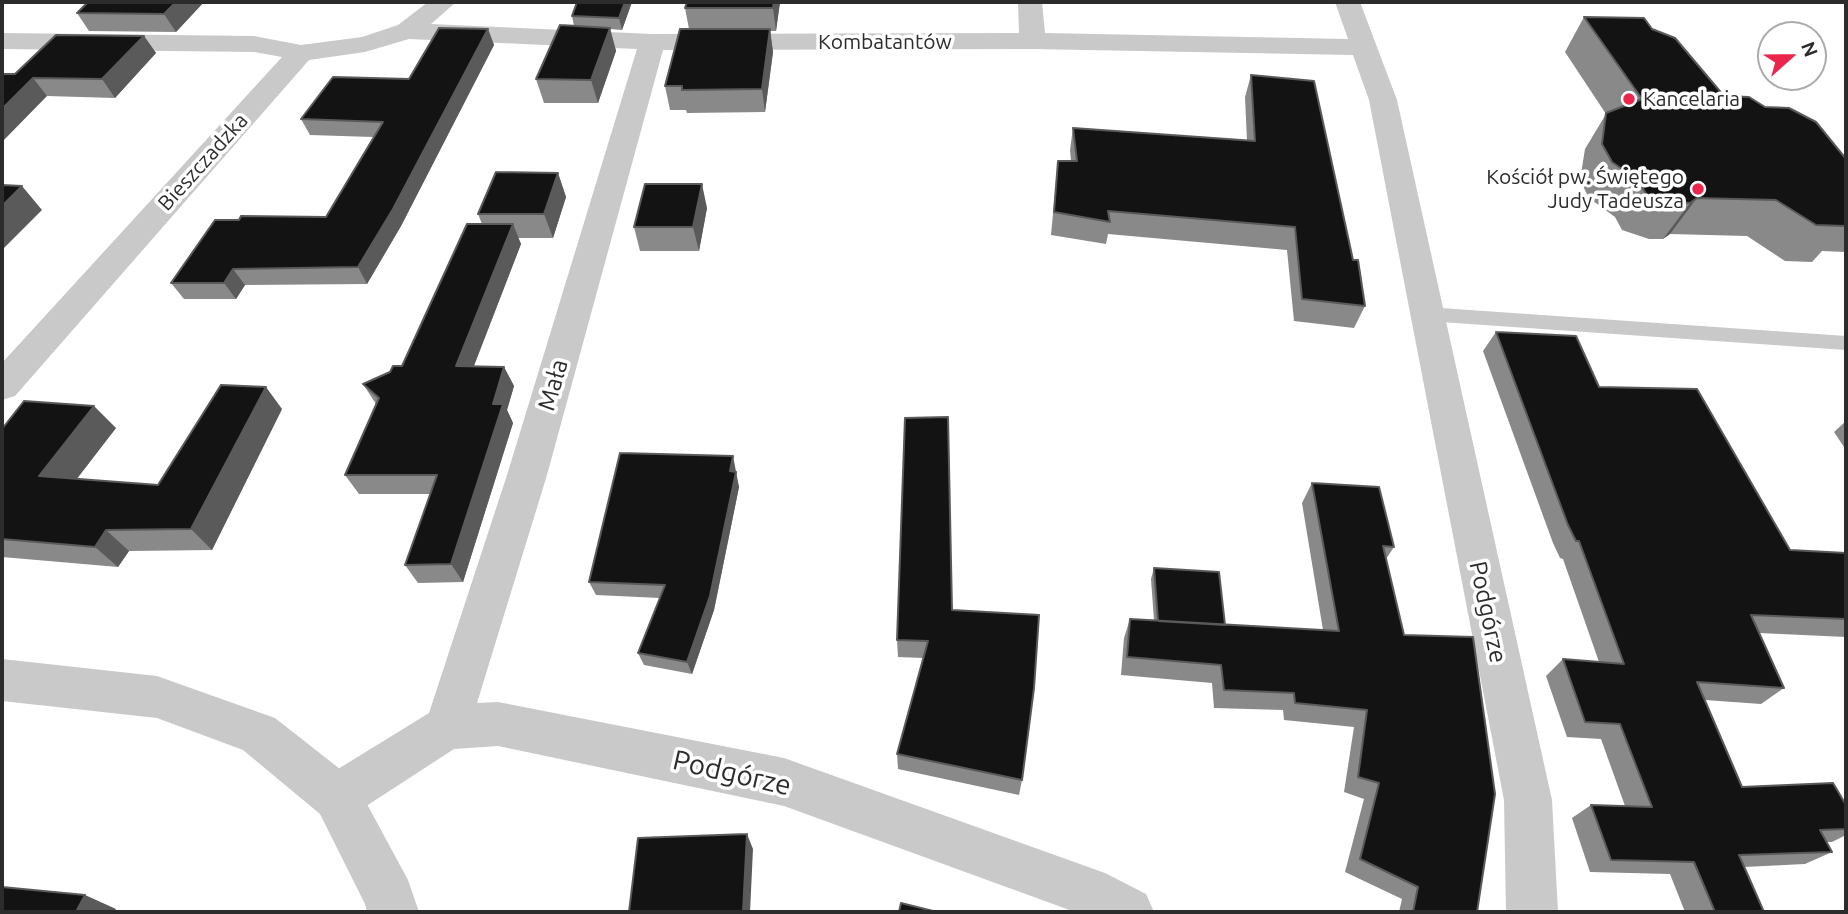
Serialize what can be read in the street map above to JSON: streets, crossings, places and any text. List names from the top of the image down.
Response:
{
  "streets": {
    "street": [
      "Kombatantów",
      "Bieszczadzka",
      "Mała",
      "Podgórze"
    ]
  },
  "crossings": [
    ["Kombatantów", "Mała"],
    ["Kombatantów", "Podgórze"],
    ["Mała", "Podgórze"]
  ],
  "places": ["Kancelaria", "Kościół pw. Świętego Judy Tadeusza"],
  "north": "right"
}
